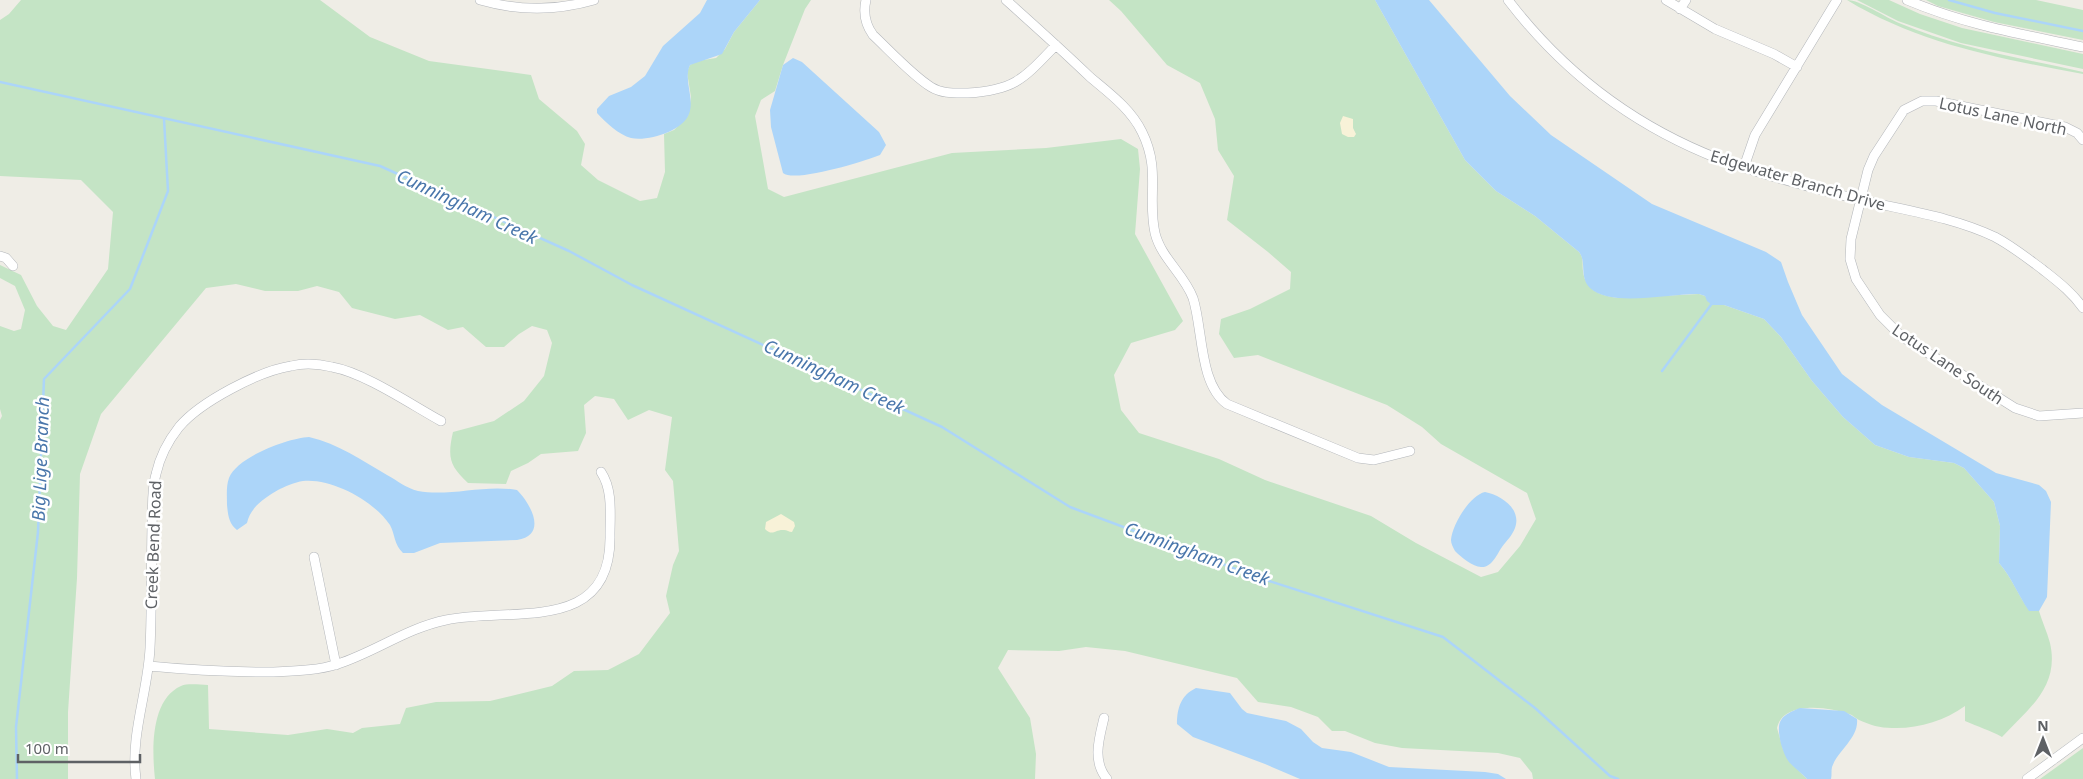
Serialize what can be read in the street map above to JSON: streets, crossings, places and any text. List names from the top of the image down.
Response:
{
  "streets": {
    "street": [
      "Lotus Lane North",
      "Edgewater Branch Drive",
      "Lotus Lane South",
      "Creek Bend Road"
    ]
  },
  "crossings": [
    ["Lotus Lane North", "Edgewater Branch Drive"],
    ["Lotus Lane North", "Lotus Lane South"],
    ["Edgewater Branch Drive", "Lotus Lane South"]
  ],
  "water": ["Cunningham Creek", "Big Lige Branch"],
  "scale_bar": "100 m",
  "north": "top"
}
